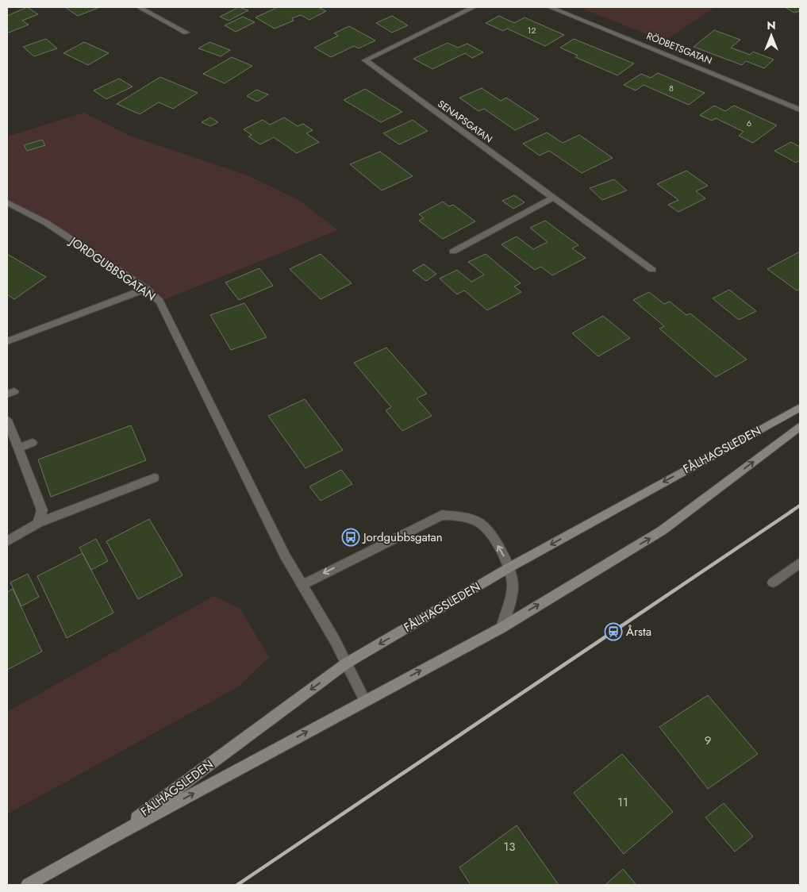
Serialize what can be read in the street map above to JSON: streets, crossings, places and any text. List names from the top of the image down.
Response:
{
  "streets": {
    "street": [
      "RÖDBETSGATAN",
      "SENAPSGATAN",
      "JORDGUBBSGATAN",
      "FÅLHAGSLEDEN"
    ]
  },
  "crossings": [
    ["JORDGUBBSGATAN", "FÅLHAGSLEDEN"]
  ],
  "places": {
    "bus stop": ["Jordgubbsgatan"],
    "station": ["Årsta"]
  },
  "house_numbers": [
    "12",
    "8",
    "6",
    "9",
    "11",
    "13"
  ],
  "north": "top"
}
